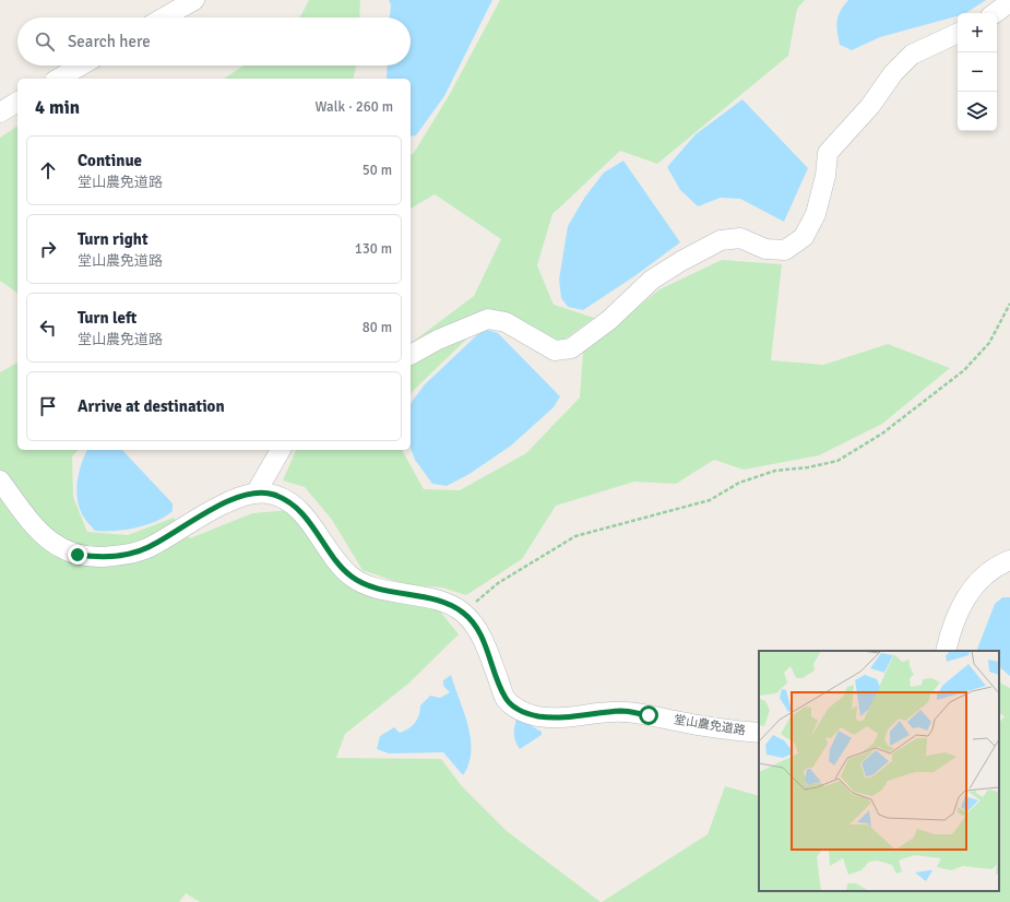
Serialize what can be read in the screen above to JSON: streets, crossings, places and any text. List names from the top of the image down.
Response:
{
  "streets": {
    "street": ["堂山農免道路"]
  },
  "page": {
    "map_buttons": ["+", "−"],
    "search": "Search here",
    "heading": ["4 min", "Walk · 260 m"],
    "list": [
      ["Continue", "堂山農免道路", "50 m"],
      ["Turn right", "堂山農免道路", "130 m"],
      ["Turn left", "堂山農免道路", "80 m"],
      "Arrive at destination"
    ]
  }
}
